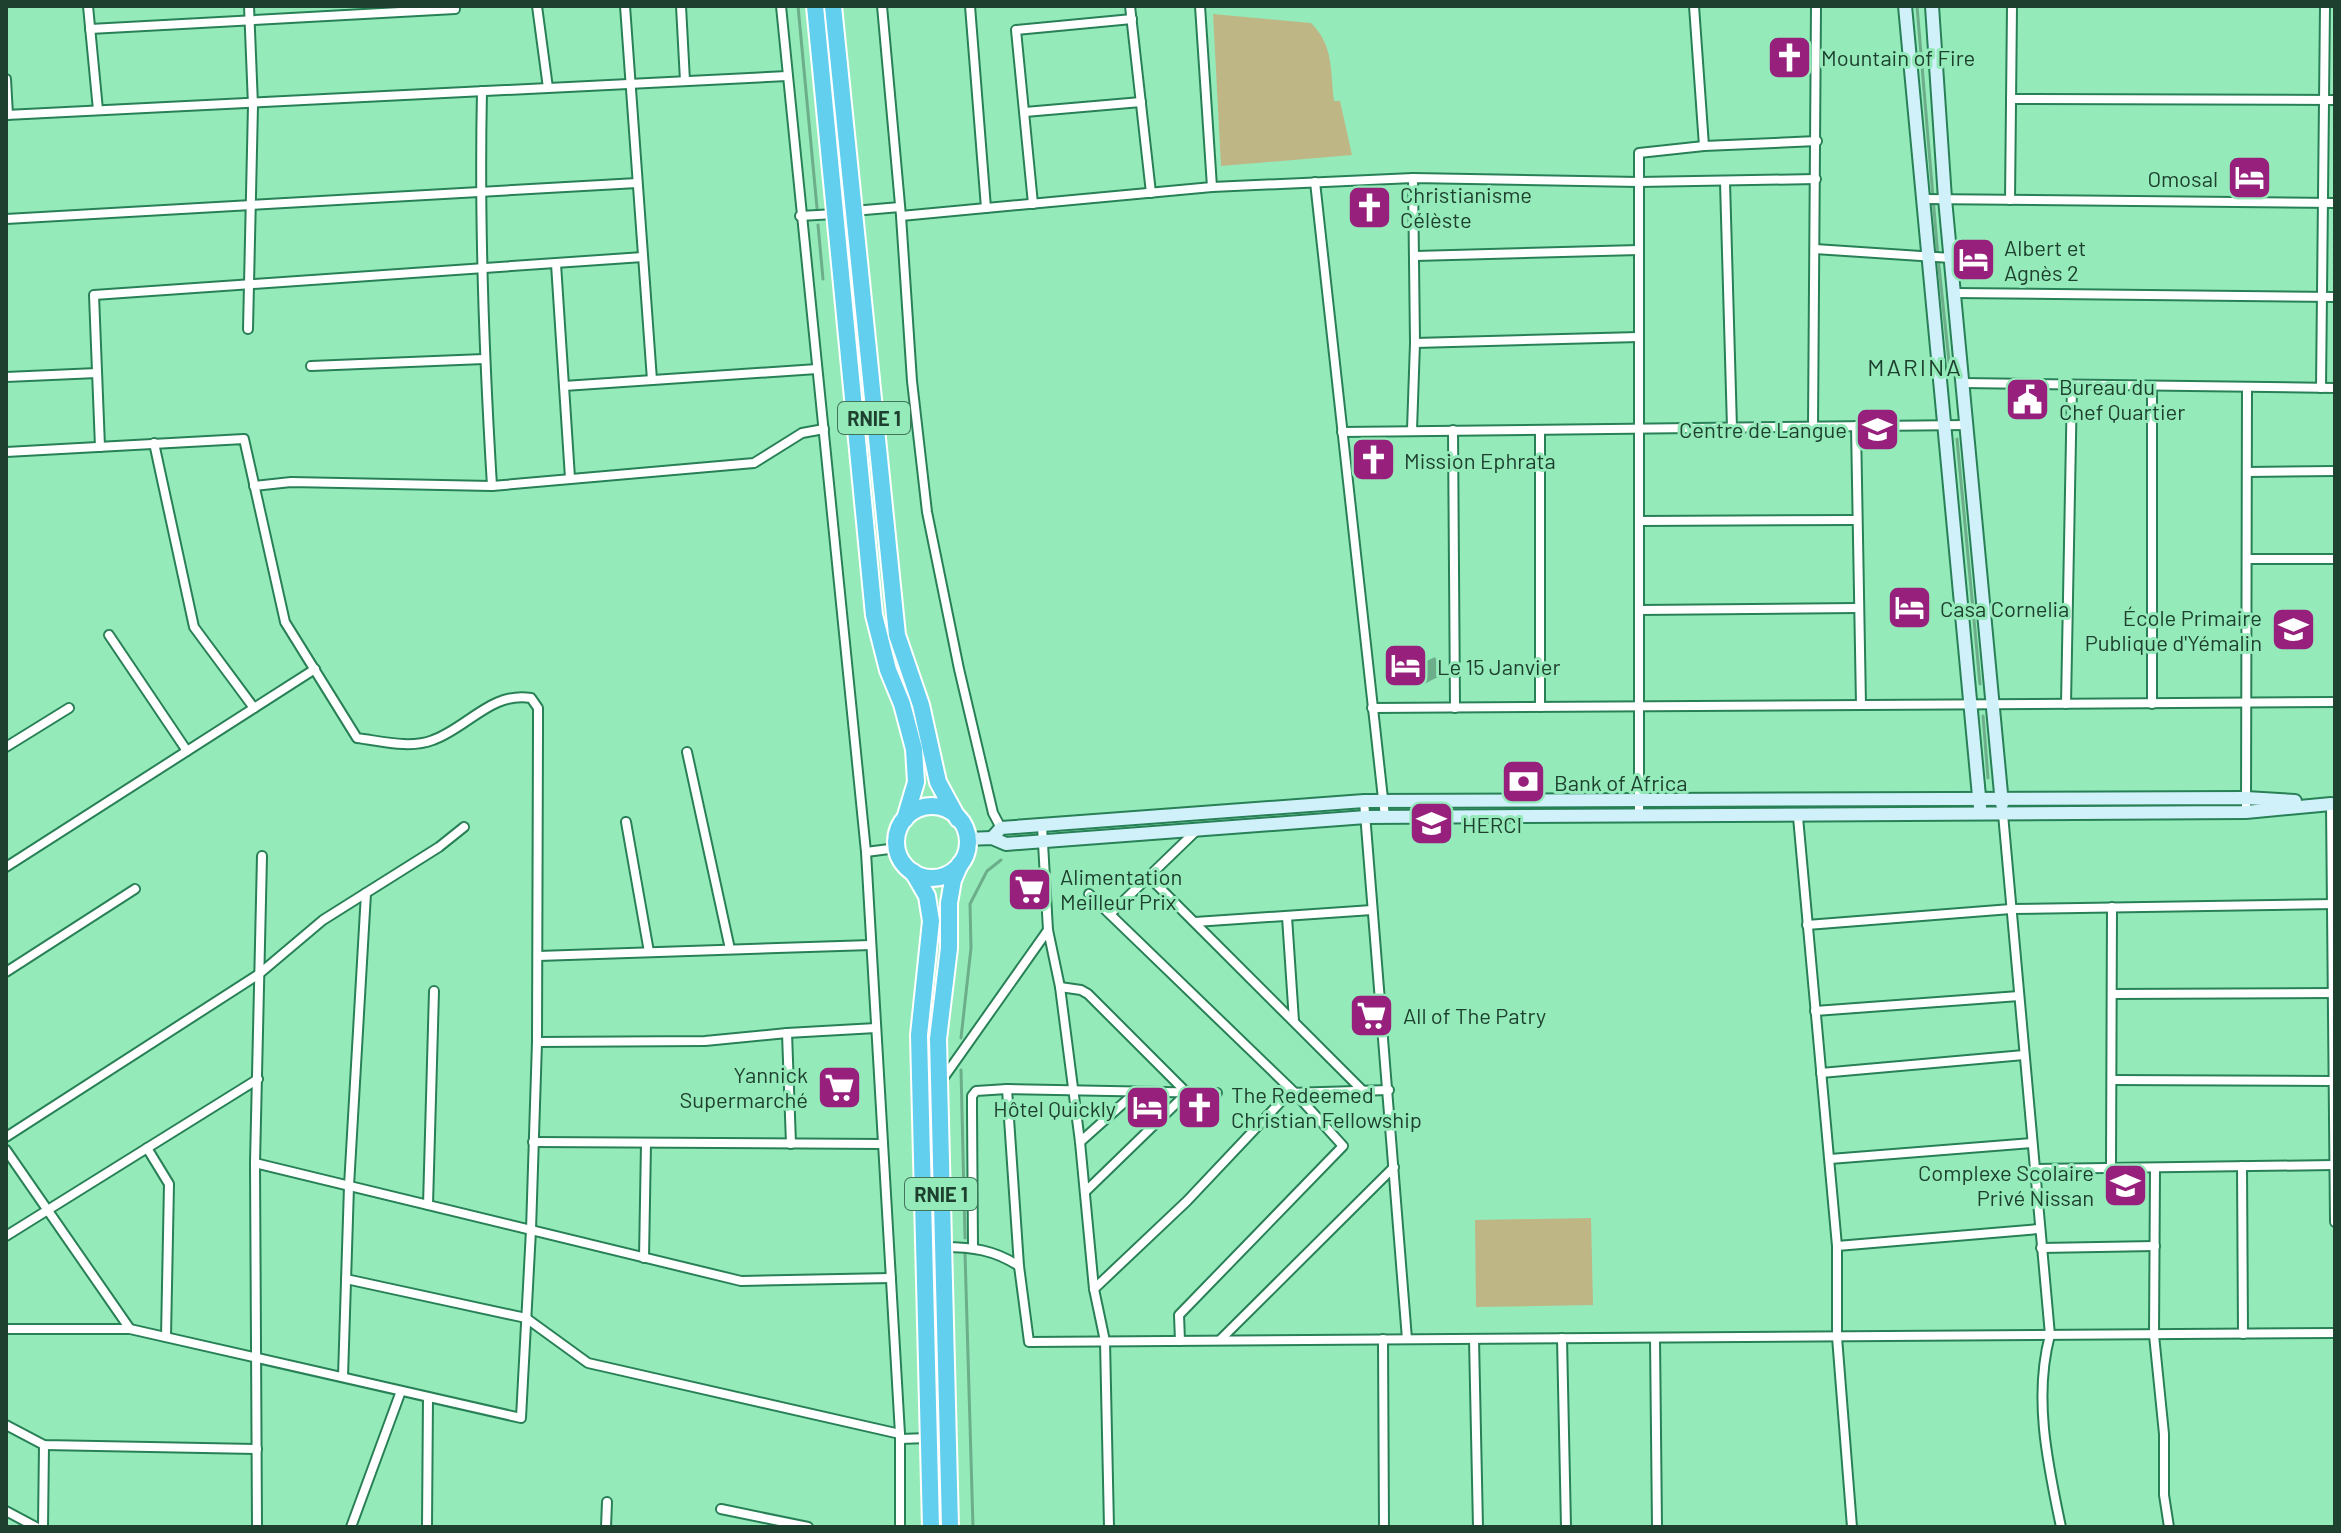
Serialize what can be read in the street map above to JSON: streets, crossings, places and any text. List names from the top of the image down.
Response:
{
  "streets": {
    "highway": ["RNIE 1"]
  },
  "districts": ["MARINA"],
  "places": {
    "church": [
      "Mountain of Fire",
      "Christianisme Célèste",
      "Mission Ephrata",
      "The Redeemed Christian Fellowship"
    ],
    "hotel": [
      "Omosal",
      "Albert et Agnès 2",
      "Casa Cornelia",
      "Le 15 Janvier",
      "Hôtel Quickly"
    ],
    "public building": ["Bureau du Chef Quartier"],
    "school or university": [
      "Centre de Langue",
      "École Primaire Publique d'Yémalin",
      "HERCI",
      "Complexe Scolaire Privé Nissan"
    ],
    "bank": ["Bank of Africa"],
    "supermarket": ["Alimentation Meilleur Prix", "All of The Patry", "Yannick Supermarché"]
  }
}
